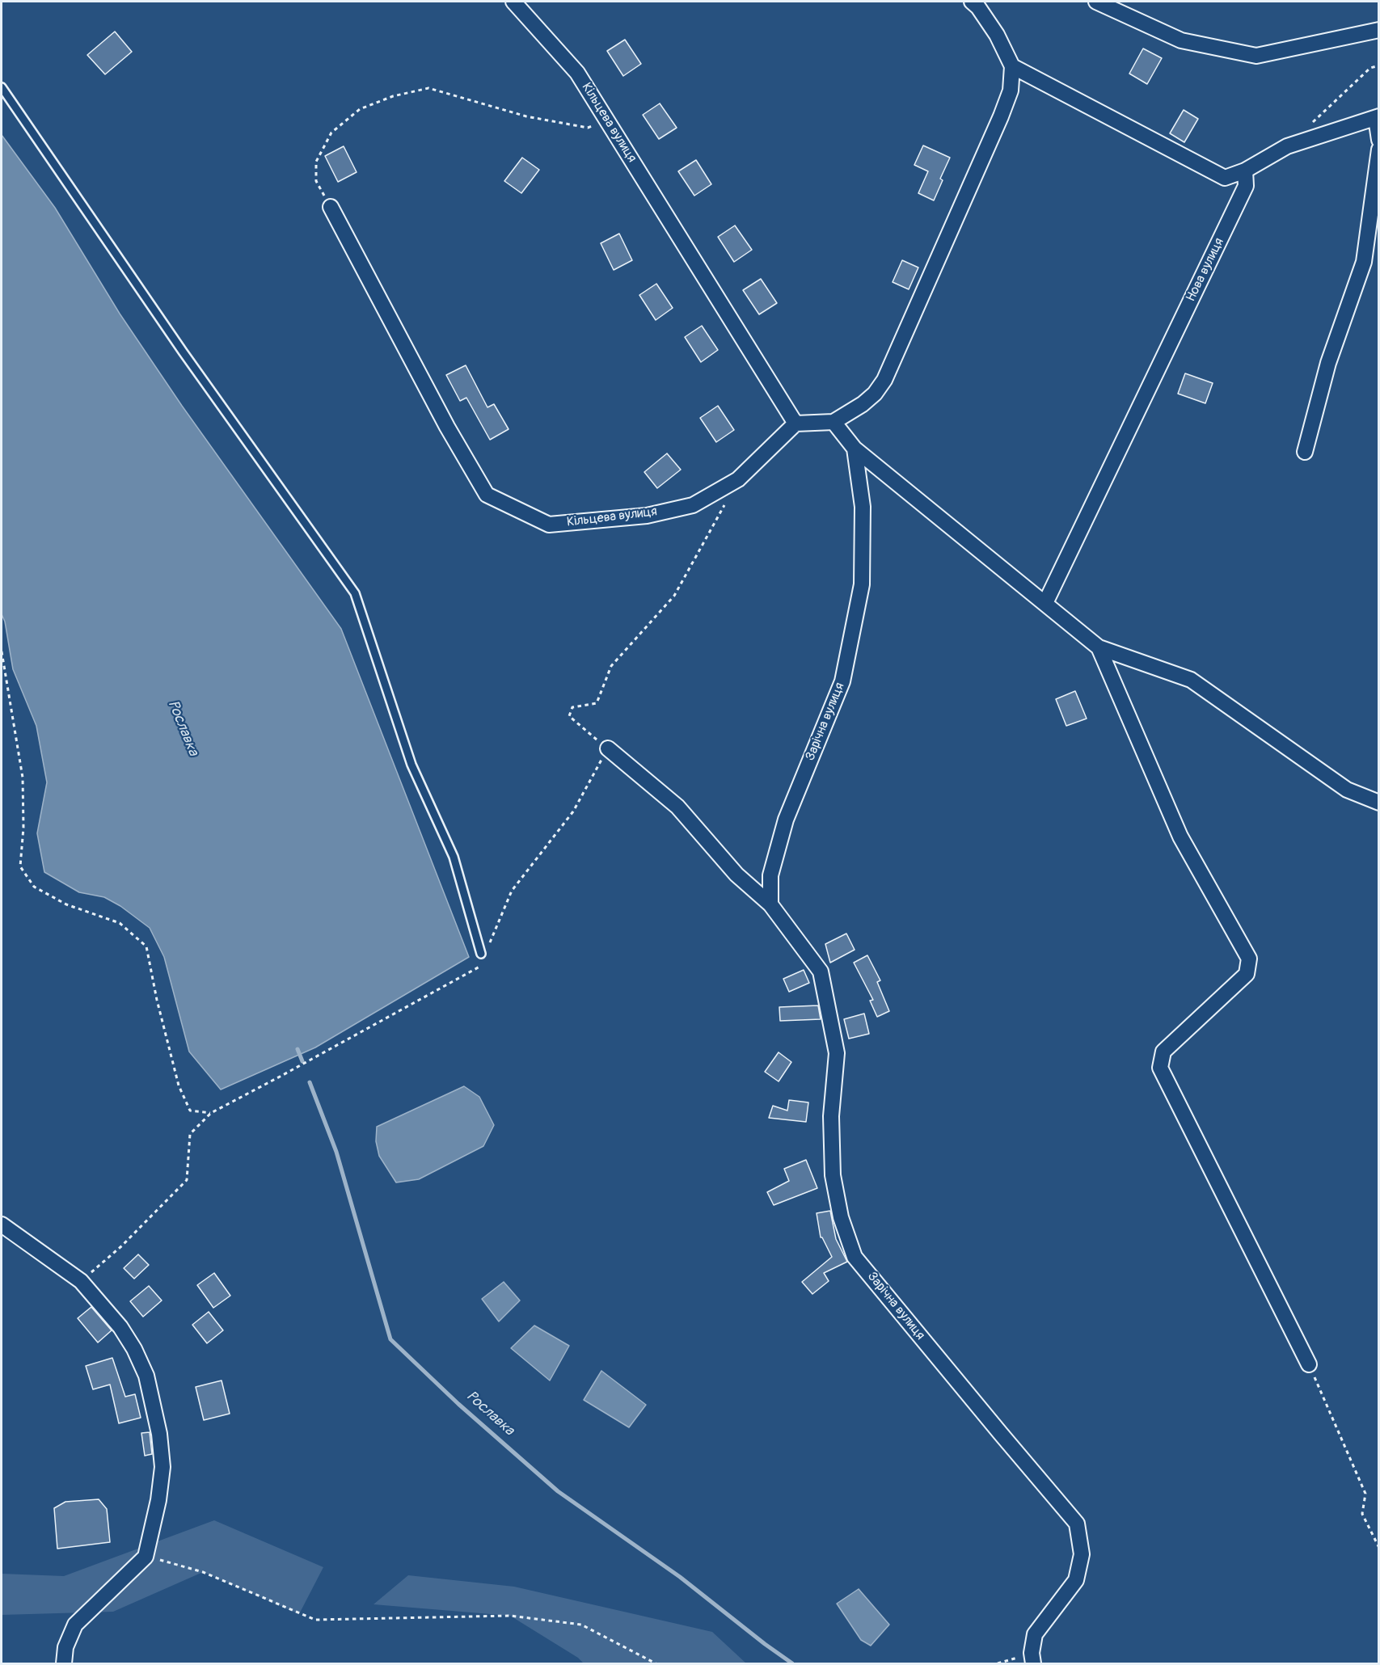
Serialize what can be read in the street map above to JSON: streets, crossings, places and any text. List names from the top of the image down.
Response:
{
  "streets": {
    "street": ["Кільцева вулиця", "Нова вулиця", "Зарічна вулиця"]
  },
  "water": ["Рославка"]
}
